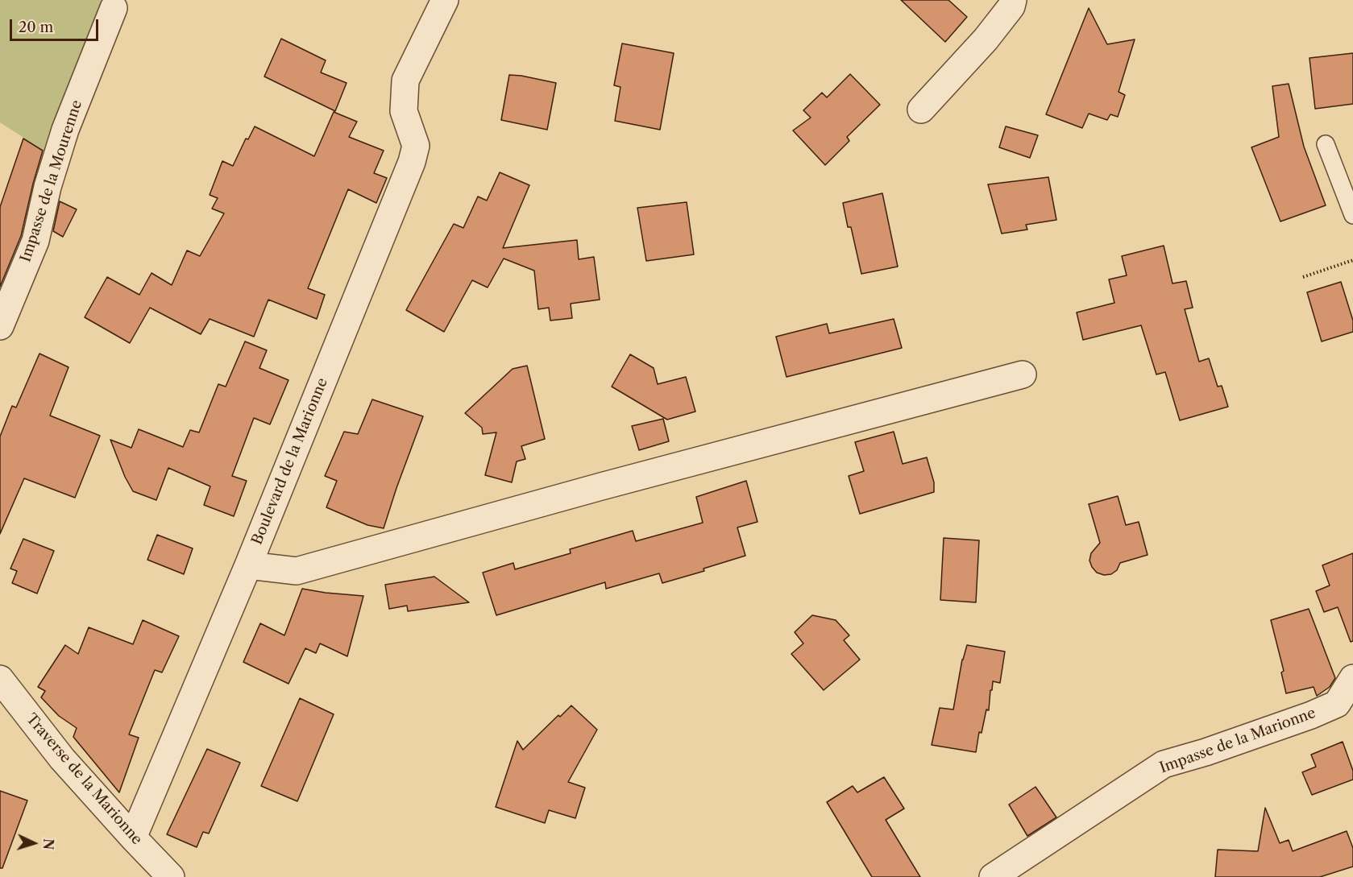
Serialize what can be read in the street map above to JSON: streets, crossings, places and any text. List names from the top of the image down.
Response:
{
  "streets": {
    "street": [
      "Impasse de la Mourenne",
      "Boulevard de la Marionne",
      "Impasse de la Marionne",
      "Traverse de la Marionne"
    ]
  },
  "crossings": [
    ["Boulevard de la Marionne", "Traverse de la Marionne"]
  ],
  "scale_bar": "20 m",
  "north": "right"
}
